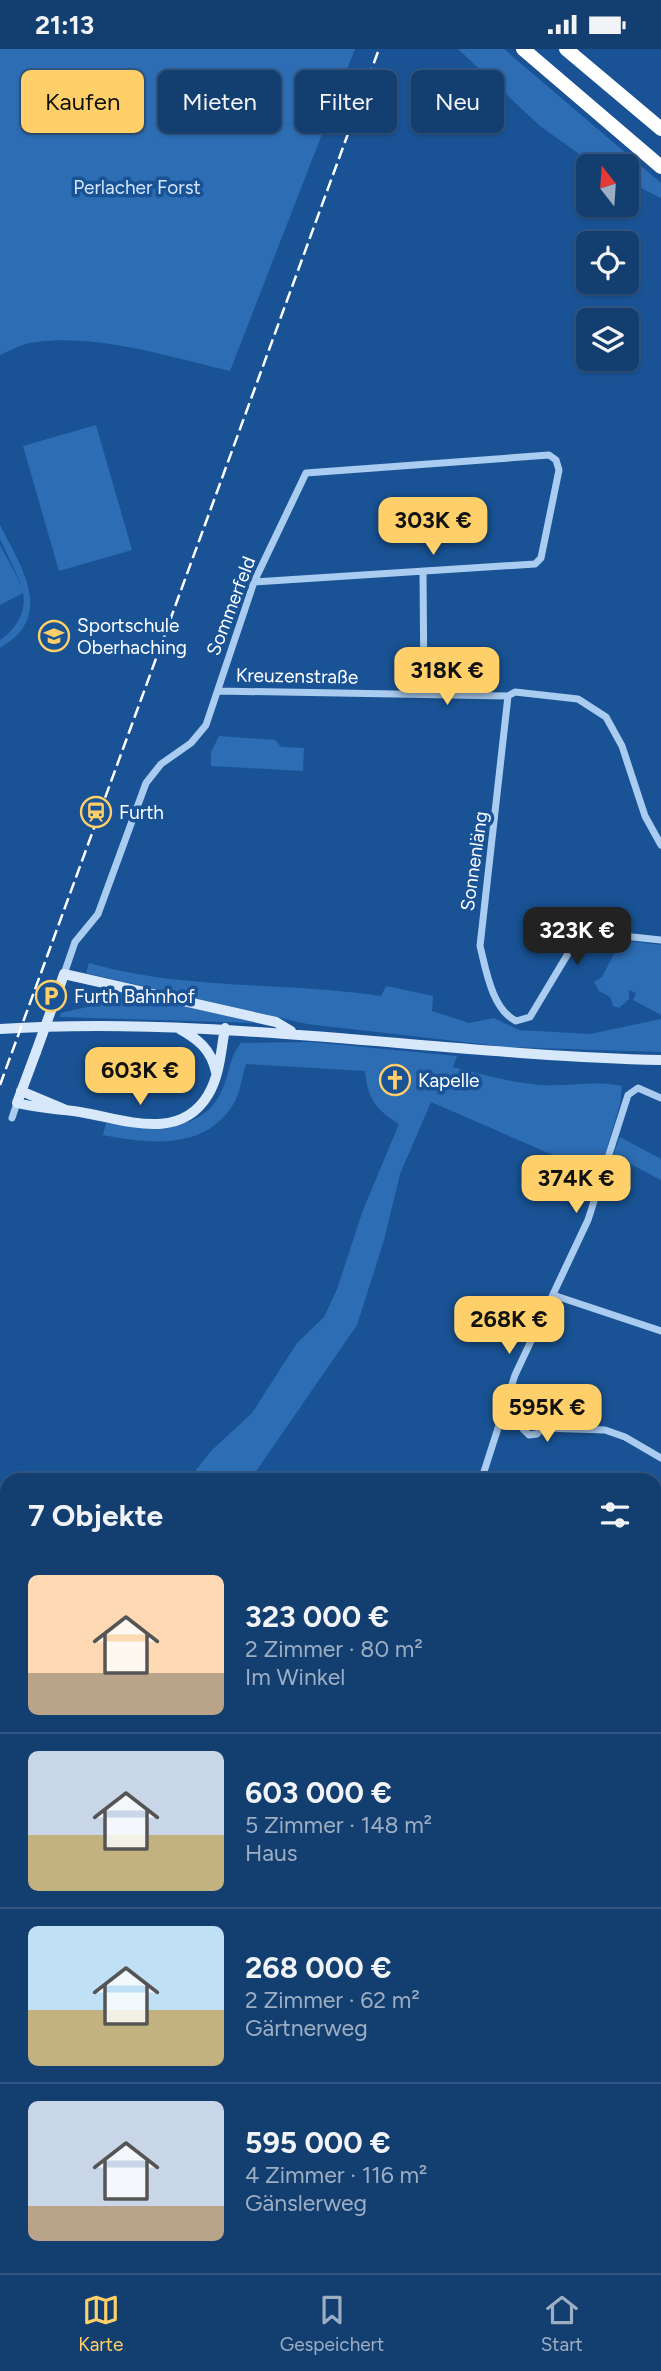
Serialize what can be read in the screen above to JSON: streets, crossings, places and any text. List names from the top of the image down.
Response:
{
  "streets": {
    "street": ["Sommerfeld", "Kreuzenstraße", "Sonnenläng"]
  },
  "crossings": [
    ["Sommerfeld", "Kreuzenstraße"],
    ["Kreuzenstraße", "Sonnenläng"]
  ],
  "parks": ["Perlacher Forst"],
  "places": {
    "school or university": ["Sportschule Oberhaching"],
    "station": ["Furth"],
    "parking": ["Furth Bahnhof"],
    "church": ["Kapelle"]
  },
  "north": "top",
  "page": {
    "status": "21:13",
    "chip": [
      "Kaufen",
      "Mieten",
      "Filter",
      "Neu"
    ],
    "price": [
      "303K €",
      "318K €",
      "323K €",
      "603K €",
      "374K €",
      "268K €",
      "595K €"
    ],
    "heading": "7 Objekte",
    "list": [
      {
        "name": "323 000 €",
        "note": "2 Zimmer · 80 m² · Im Winkel"
      },
      {
        "name": "603 000 €",
        "note": "5 Zimmer · 148 m² · Haus"
      },
      {
        "name": "268 000 €",
        "note": "2 Zimmer · 62 m² · Gärtnerweg"
      },
      {
        "name": "595 000 €",
        "note": "4 Zimmer · 116 m² · Gänslerweg"
      }
    ],
    "tabs": ["Karte", "Gespeichert", "Start"]
  }
}
